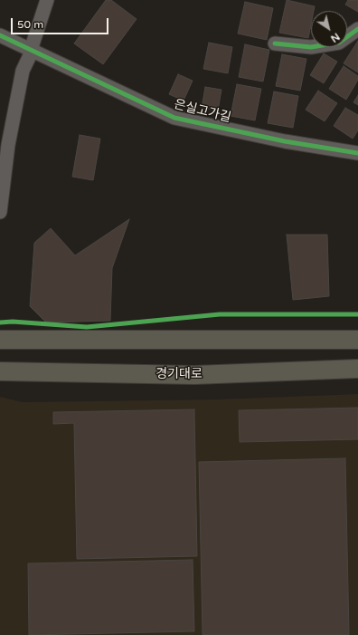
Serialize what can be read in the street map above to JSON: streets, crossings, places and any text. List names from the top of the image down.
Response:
{
  "streets": {
    "main road": ["경기대로"],
    "street": ["은실고가길"]
  },
  "scale_bar": "50 m",
  "north": "bottom right"
}
